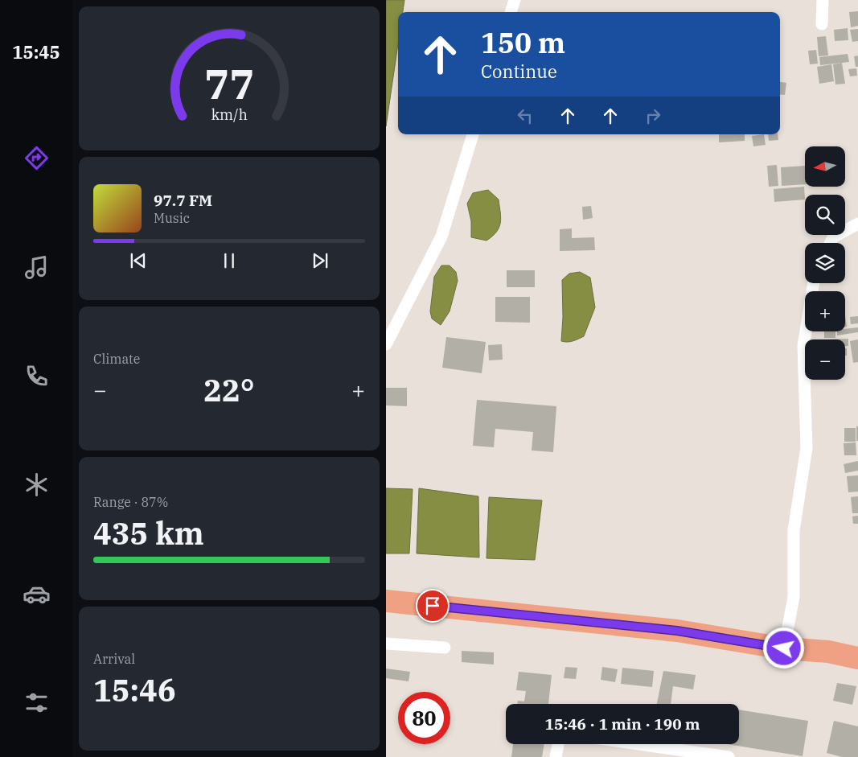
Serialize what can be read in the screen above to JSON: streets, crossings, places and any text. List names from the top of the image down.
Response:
{
  "north": "left",
  "page": {
    "tabs": "15:45",
    "turn": ["150 m", "Continue"],
    "map_buttons": ["+", "−"],
    "song": ["97.7 FM", "Music"],
    "tile": [
      "Climate",
      ["Range · 87%", "435 km"],
      ["Arrival", "15:46"]
    ],
    "heat": ["−", "22°", "+"],
    "limit": "80",
    "trip": "15:46 · 1 min · 190 m",
    "gauge": ["77", "km/h"]
  }
}
